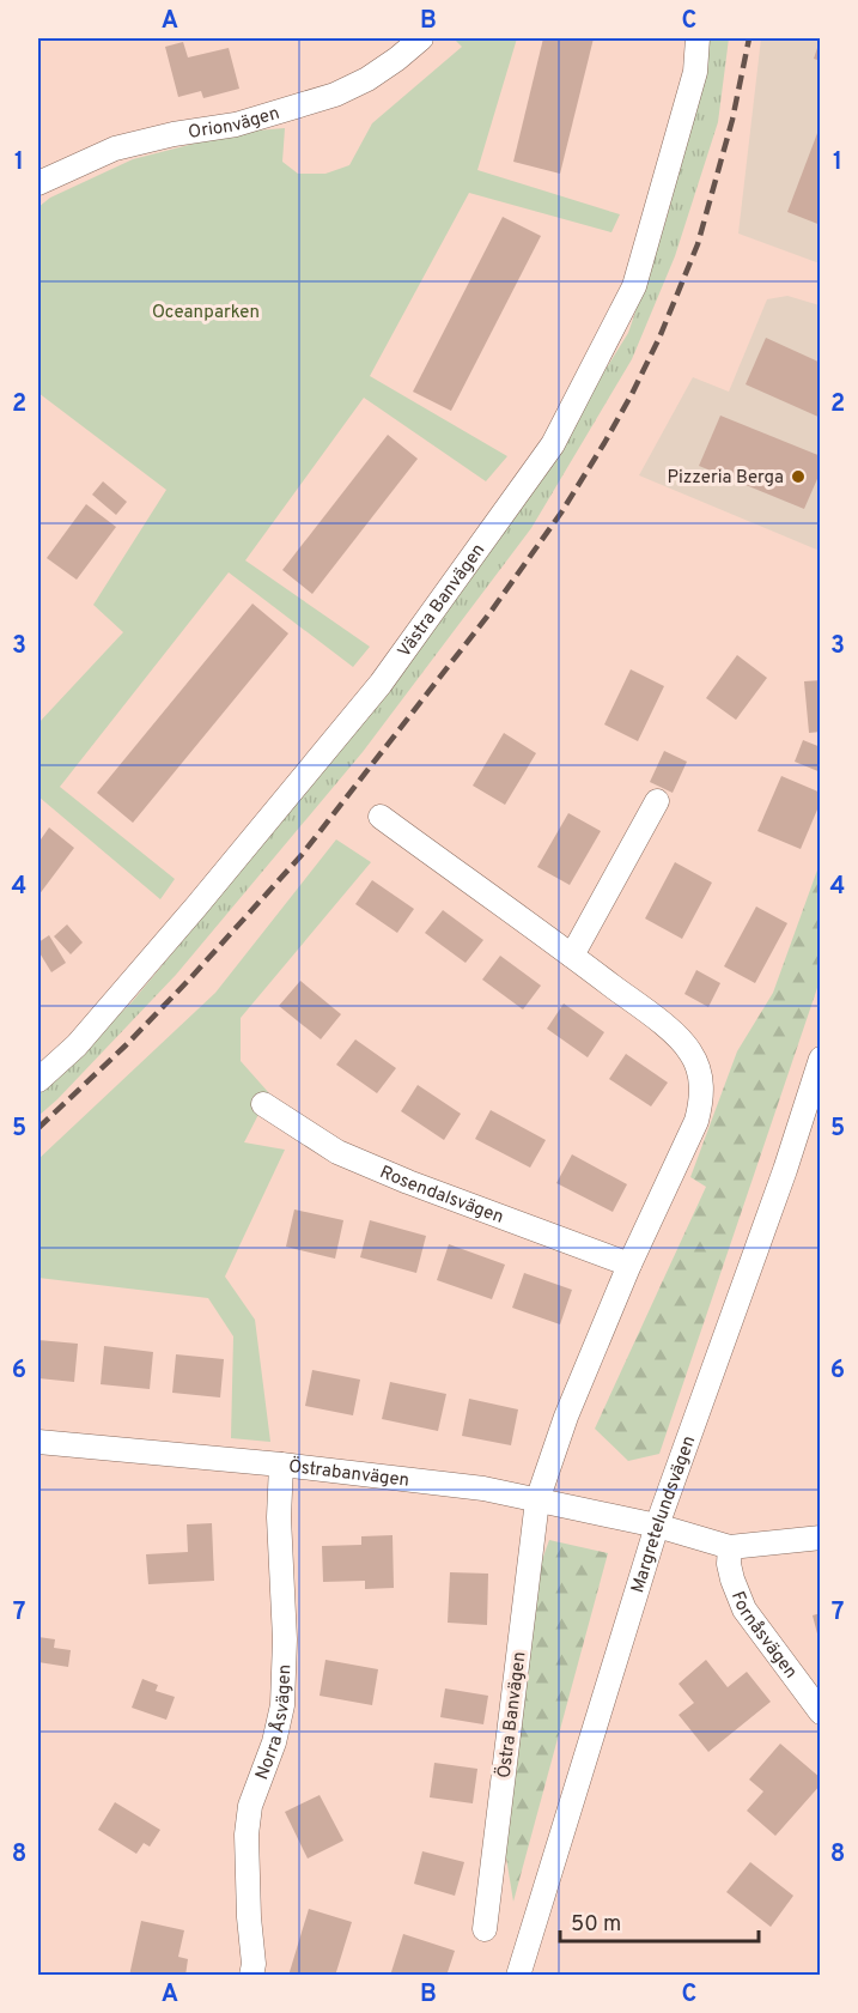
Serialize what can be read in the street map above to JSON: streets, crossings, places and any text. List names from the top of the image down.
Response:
{
  "streets": {
    "street": [
      "Orionvägen",
      "Västra Banvägen",
      "Rosendalsvägen",
      "Östrabanvägen",
      "Margretelundsvägen",
      "Fornåsvägen",
      "Östra Banvägen",
      "Norra Åsvägen"
    ]
  },
  "crossings": [
    ["Östrabanvägen", "Margretelundsvägen"],
    ["Östrabanvägen", "Fornåsvägen"],
    ["Östrabanvägen", "Östra Banvägen"],
    ["Östrabanvägen", "Norra Åsvägen"]
  ],
  "parks": ["Oceanparken"],
  "places": ["Pizzeria Berga"],
  "scale_bar": "50 m",
  "grid": {
    "columns": ["A", "B", "C"],
    "rows": [
      "1",
      "2",
      "3",
      "4",
      "5",
      "6",
      "7",
      "8"
    ]
  }
}
